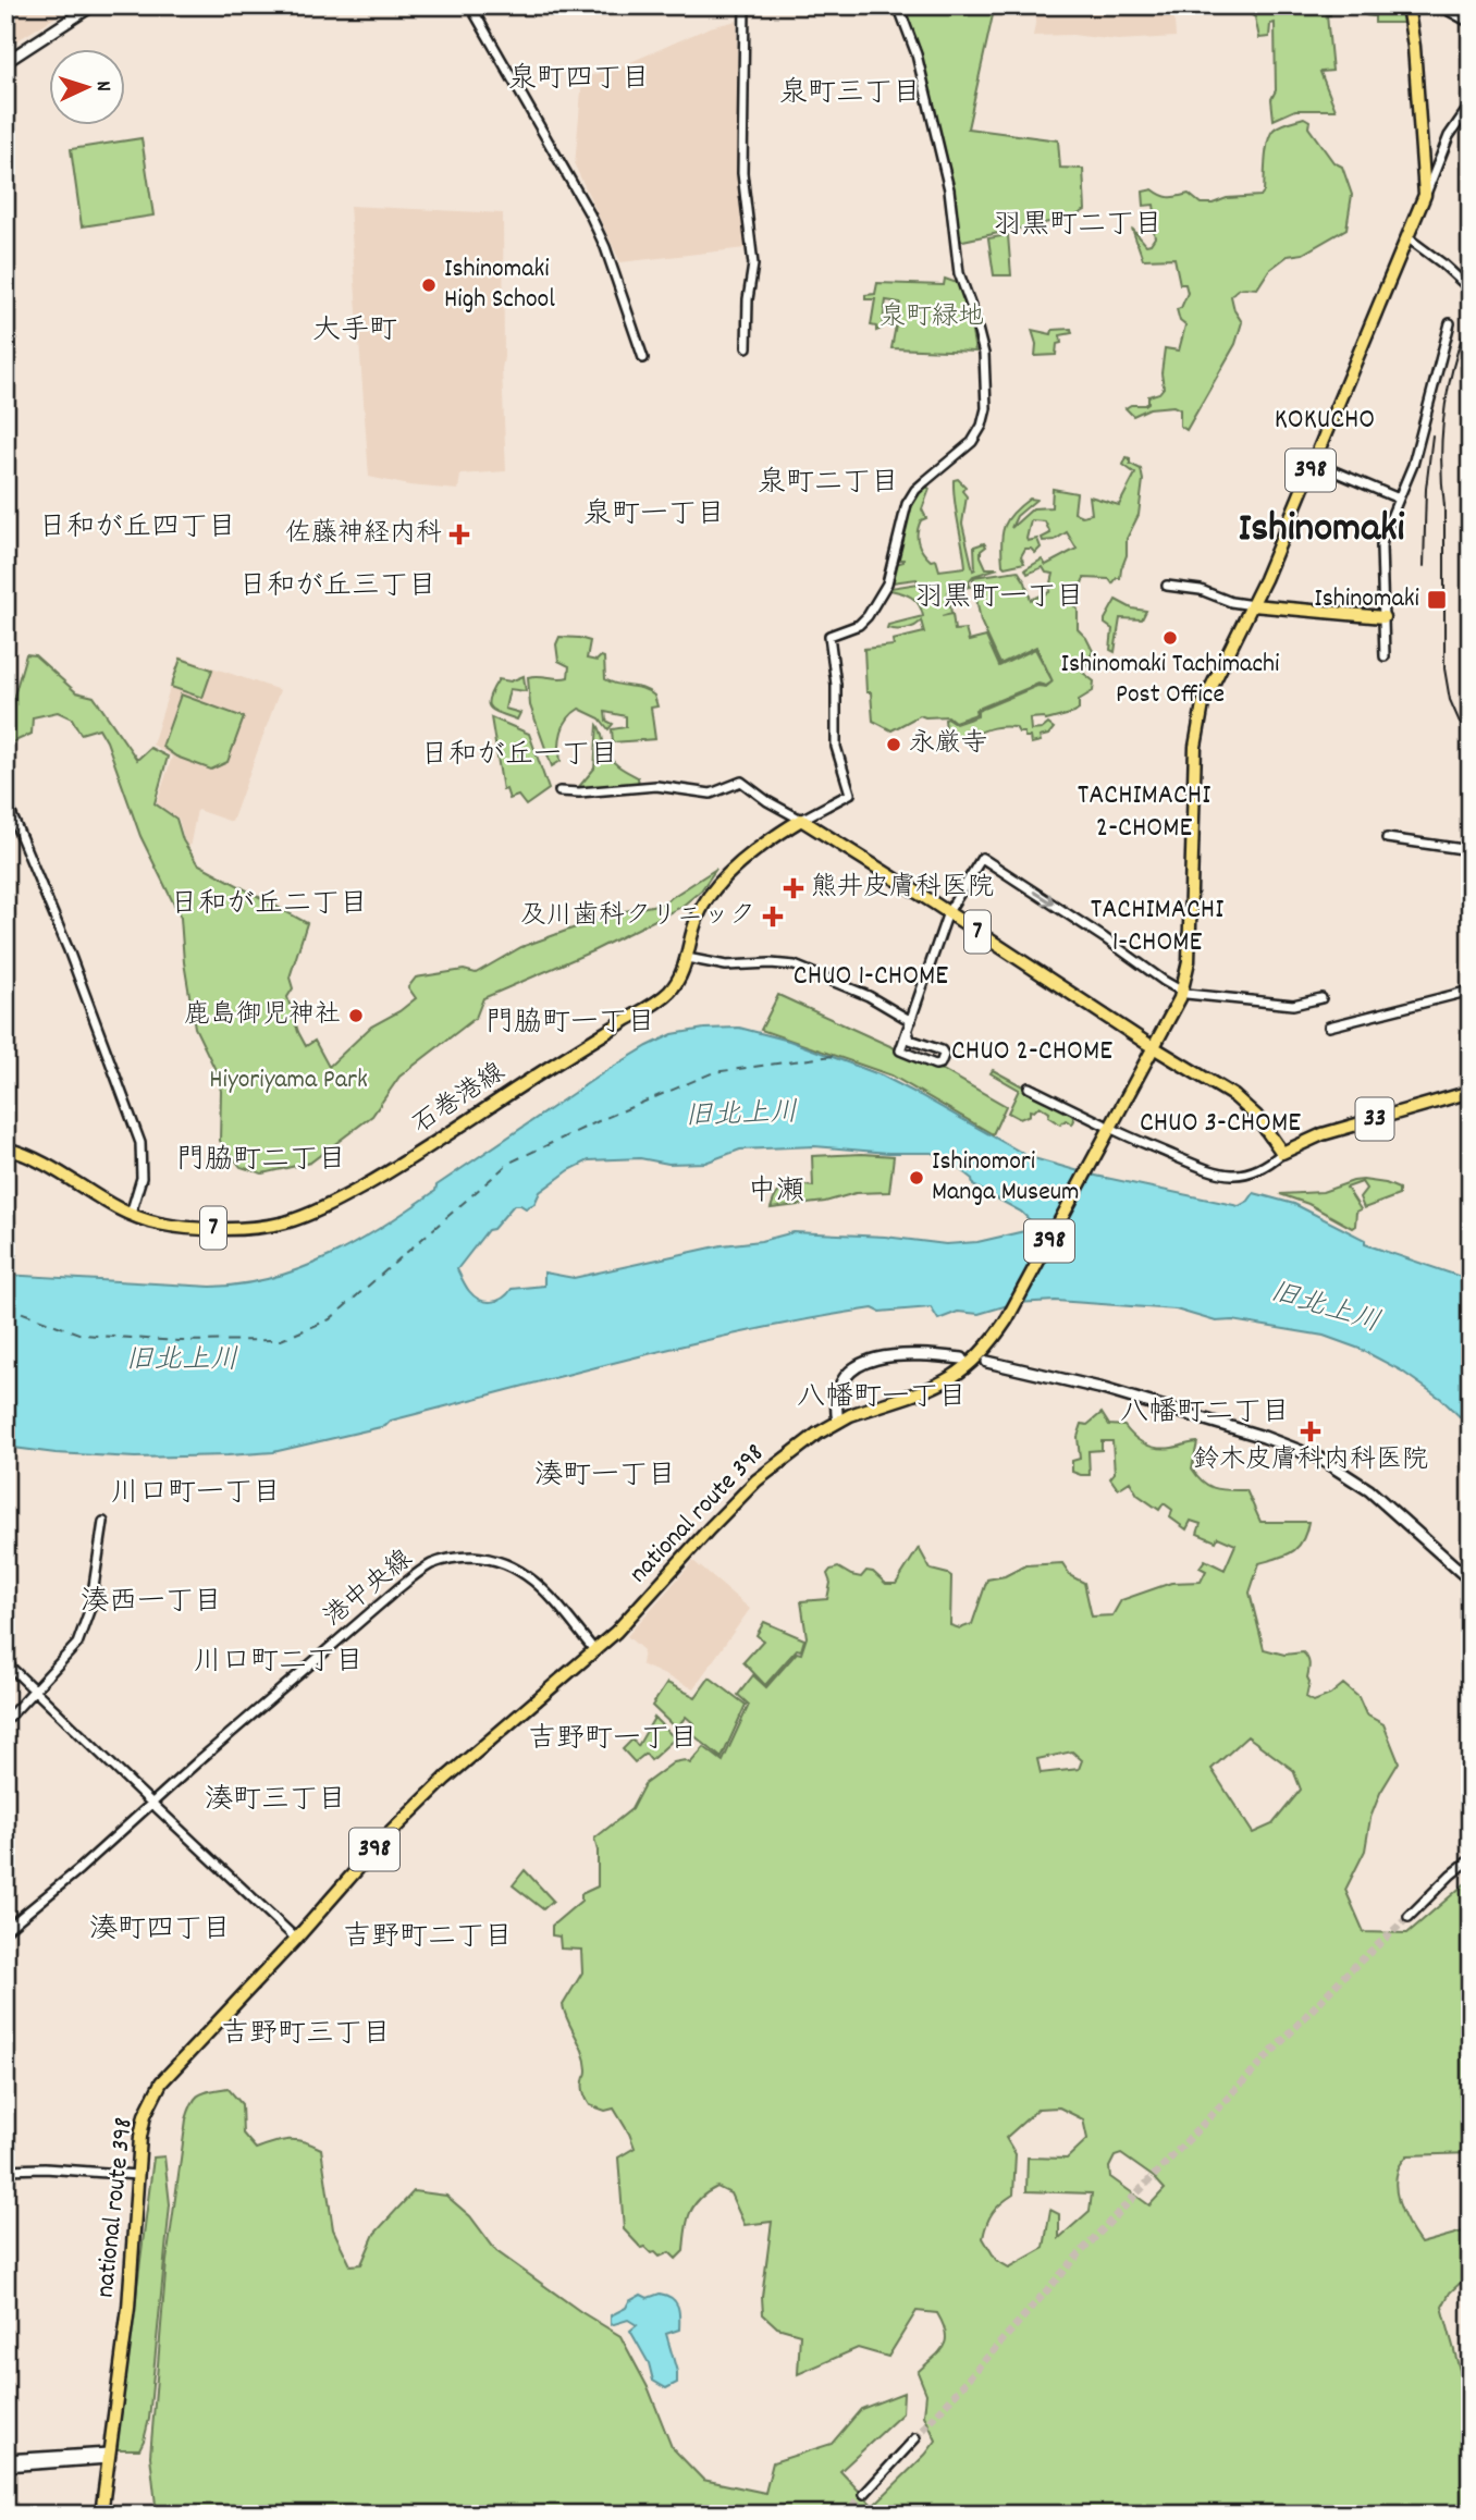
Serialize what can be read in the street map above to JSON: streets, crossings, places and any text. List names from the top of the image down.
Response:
{
  "streets": {
    "main road": [
      "398",
      "7",
      "石巻港線",
      "33",
      "national route 398"
    ],
    "street": ["港中央線"]
  },
  "crossings": [
    ["398", "national route 398"],
    ["7", "石巻港線"],
    ["7", "national route 398"],
    ["national route 398", "港中央線"]
  ],
  "districts": [
    "泉町四丁目",
    "泉町三丁目",
    "羽黒町二丁目",
    "大手町",
    "KOKUCHO",
    "泉町二丁目",
    "泉町一丁目",
    "日和が丘四丁目",
    "Ishinomaki",
    "日和が丘三丁目",
    "羽黒町一丁目",
    "日和が丘一丁目",
    "TACHIMACHI 2-CHOME",
    "日和が丘二丁目",
    "TACHIMACHI 1-CHOME",
    "CHUO 1-CHOME",
    "門脇町一丁目",
    "CHUO 2-CHOME",
    "CHUO 3-CHOME",
    "門脇町二丁目",
    "中瀬",
    "八幡町一丁目",
    "八幡町二丁目",
    "湊町一丁目",
    "川口町一丁目",
    "湊西一丁目",
    "川口町二丁目",
    "吉野町一丁目",
    "湊町三丁目",
    "湊町四丁目",
    "吉野町二丁目",
    "吉野町三丁目"
  ],
  "water": ["旧北上川"],
  "parks": ["泉町緑地", "Hiyoriyama Park"],
  "places": {
    "other": [
      "Ishinomaki High School",
      "Ishinomaki Tachimachi Post Office",
      "永厳寺",
      "鹿島御児神社",
      "Ishinomori Manga Museum"
    ],
    "health": [
      "佐藤神経内科",
      "熊井皮膚科医院",
      "及川歯科クリニック",
      "鈴木皮膚科内科医院"
    ],
    "transit": ["Ishinomaki"]
  },
  "north": "right"
}
